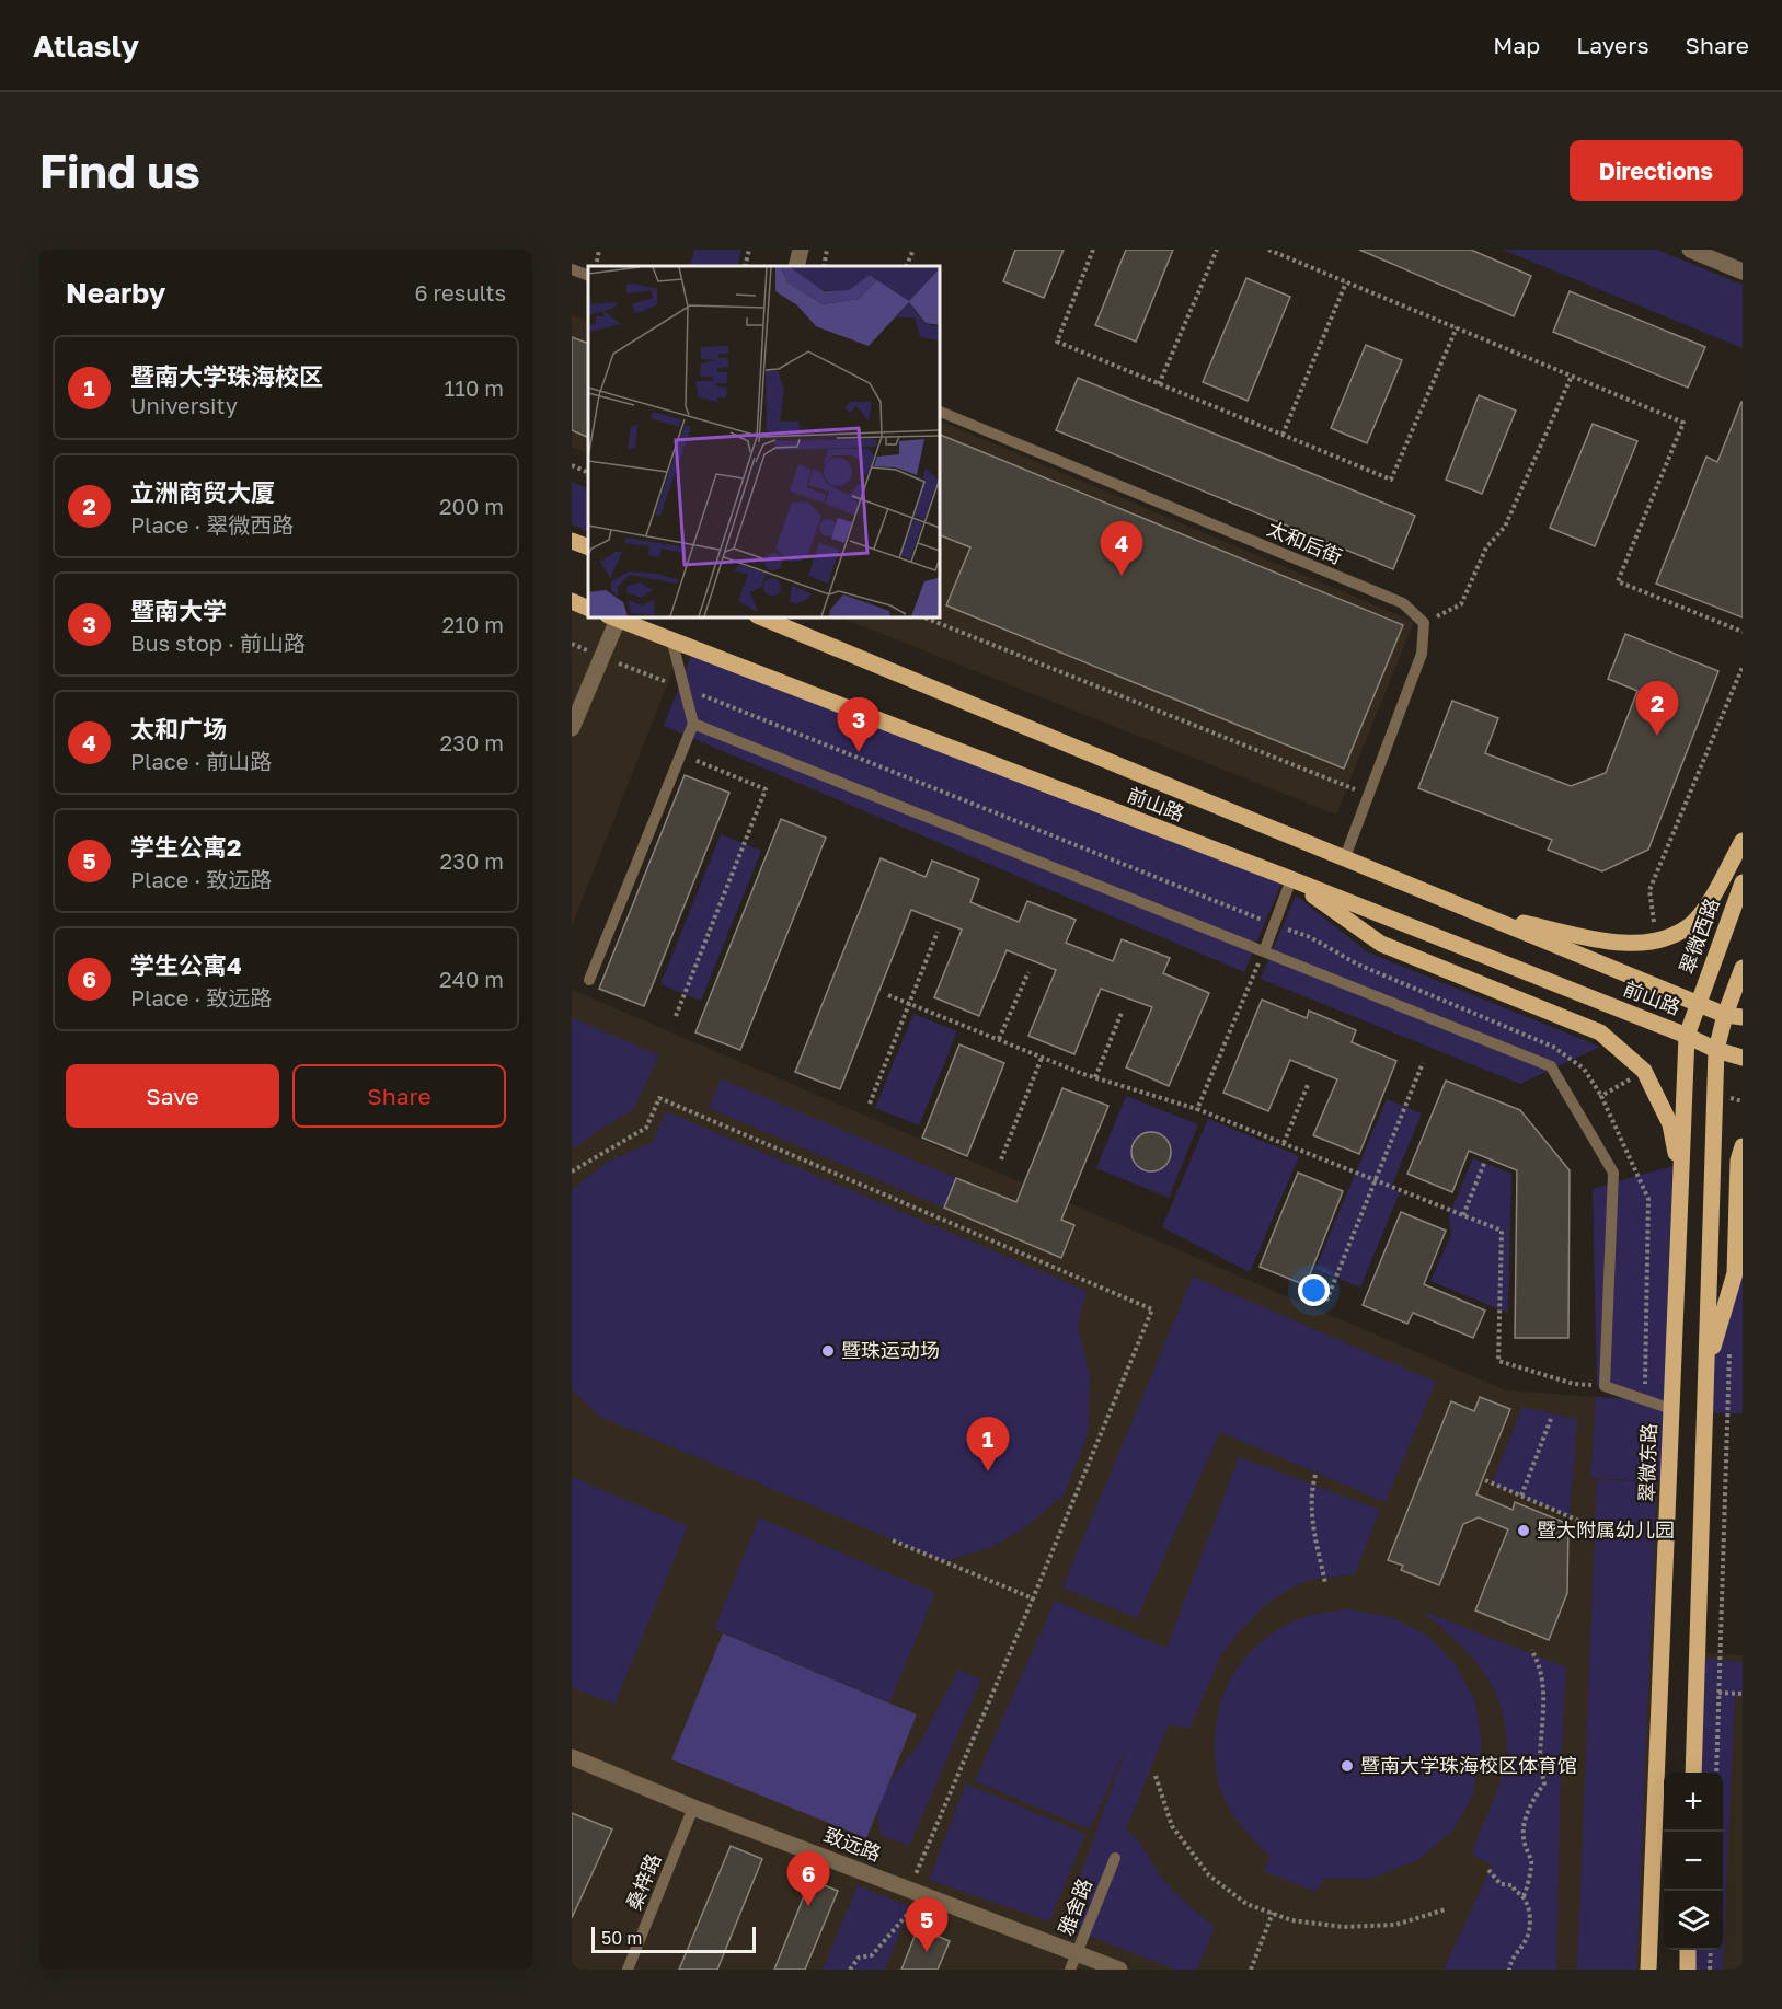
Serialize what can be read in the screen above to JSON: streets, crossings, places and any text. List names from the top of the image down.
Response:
{
  "streets": {
    "main road": ["前山路", "翠微西路", "翠微东路"],
    "street": ["致远路"],
    "lane": ["太和后街", "桑梓路", "雅舍路"]
  },
  "crossings": [
    ["前山路", "翠微西路"],
    ["前山路", "翠微东路"],
    ["翠微西路", "翠微东路"],
    ["致远路", "桑梓路"],
    ["致远路", "雅舍路"]
  ],
  "places": ["暨珠运动场", "暨大附属幼儿园", "暨南大学珠海校区体育馆"],
  "scale_bar": "50 m",
  "page": {
    "header": "Atlasly",
    "nav": ["Map", "Layers", "Share"],
    "buttons": [
      "Directions",
      ["Save", "Share"]
    ],
    "title": "Find us",
    "heading": ["Nearby", "6 results"],
    "list": [
      {
        "mark": "1",
        "name": "暨南大学珠海校区",
        "note": "University",
        "value": "110 m"
      },
      {
        "mark": "2",
        "name": "立洲商贸大厦",
        "note": "Place · 翠微西路",
        "value": "200 m"
      },
      {
        "mark": "3",
        "name": "暨南大学",
        "note": "Bus stop · 前山路",
        "value": "210 m"
      },
      {
        "mark": "4",
        "name": "太和广场",
        "note": "Place · 前山路",
        "value": "230 m"
      },
      {
        "mark": "5",
        "name": "学生公寓2",
        "note": "Place · 致远路",
        "value": "230 m"
      },
      {
        "mark": "6",
        "name": "学生公寓4",
        "note": "Place · 致远路",
        "value": "240 m"
      }
    ],
    "pins": [
      "4",
      "2",
      "3",
      "1",
      "6",
      "5"
    ],
    "map_buttons": ["+", "−"],
    "scale": "50 m"
  }
}
